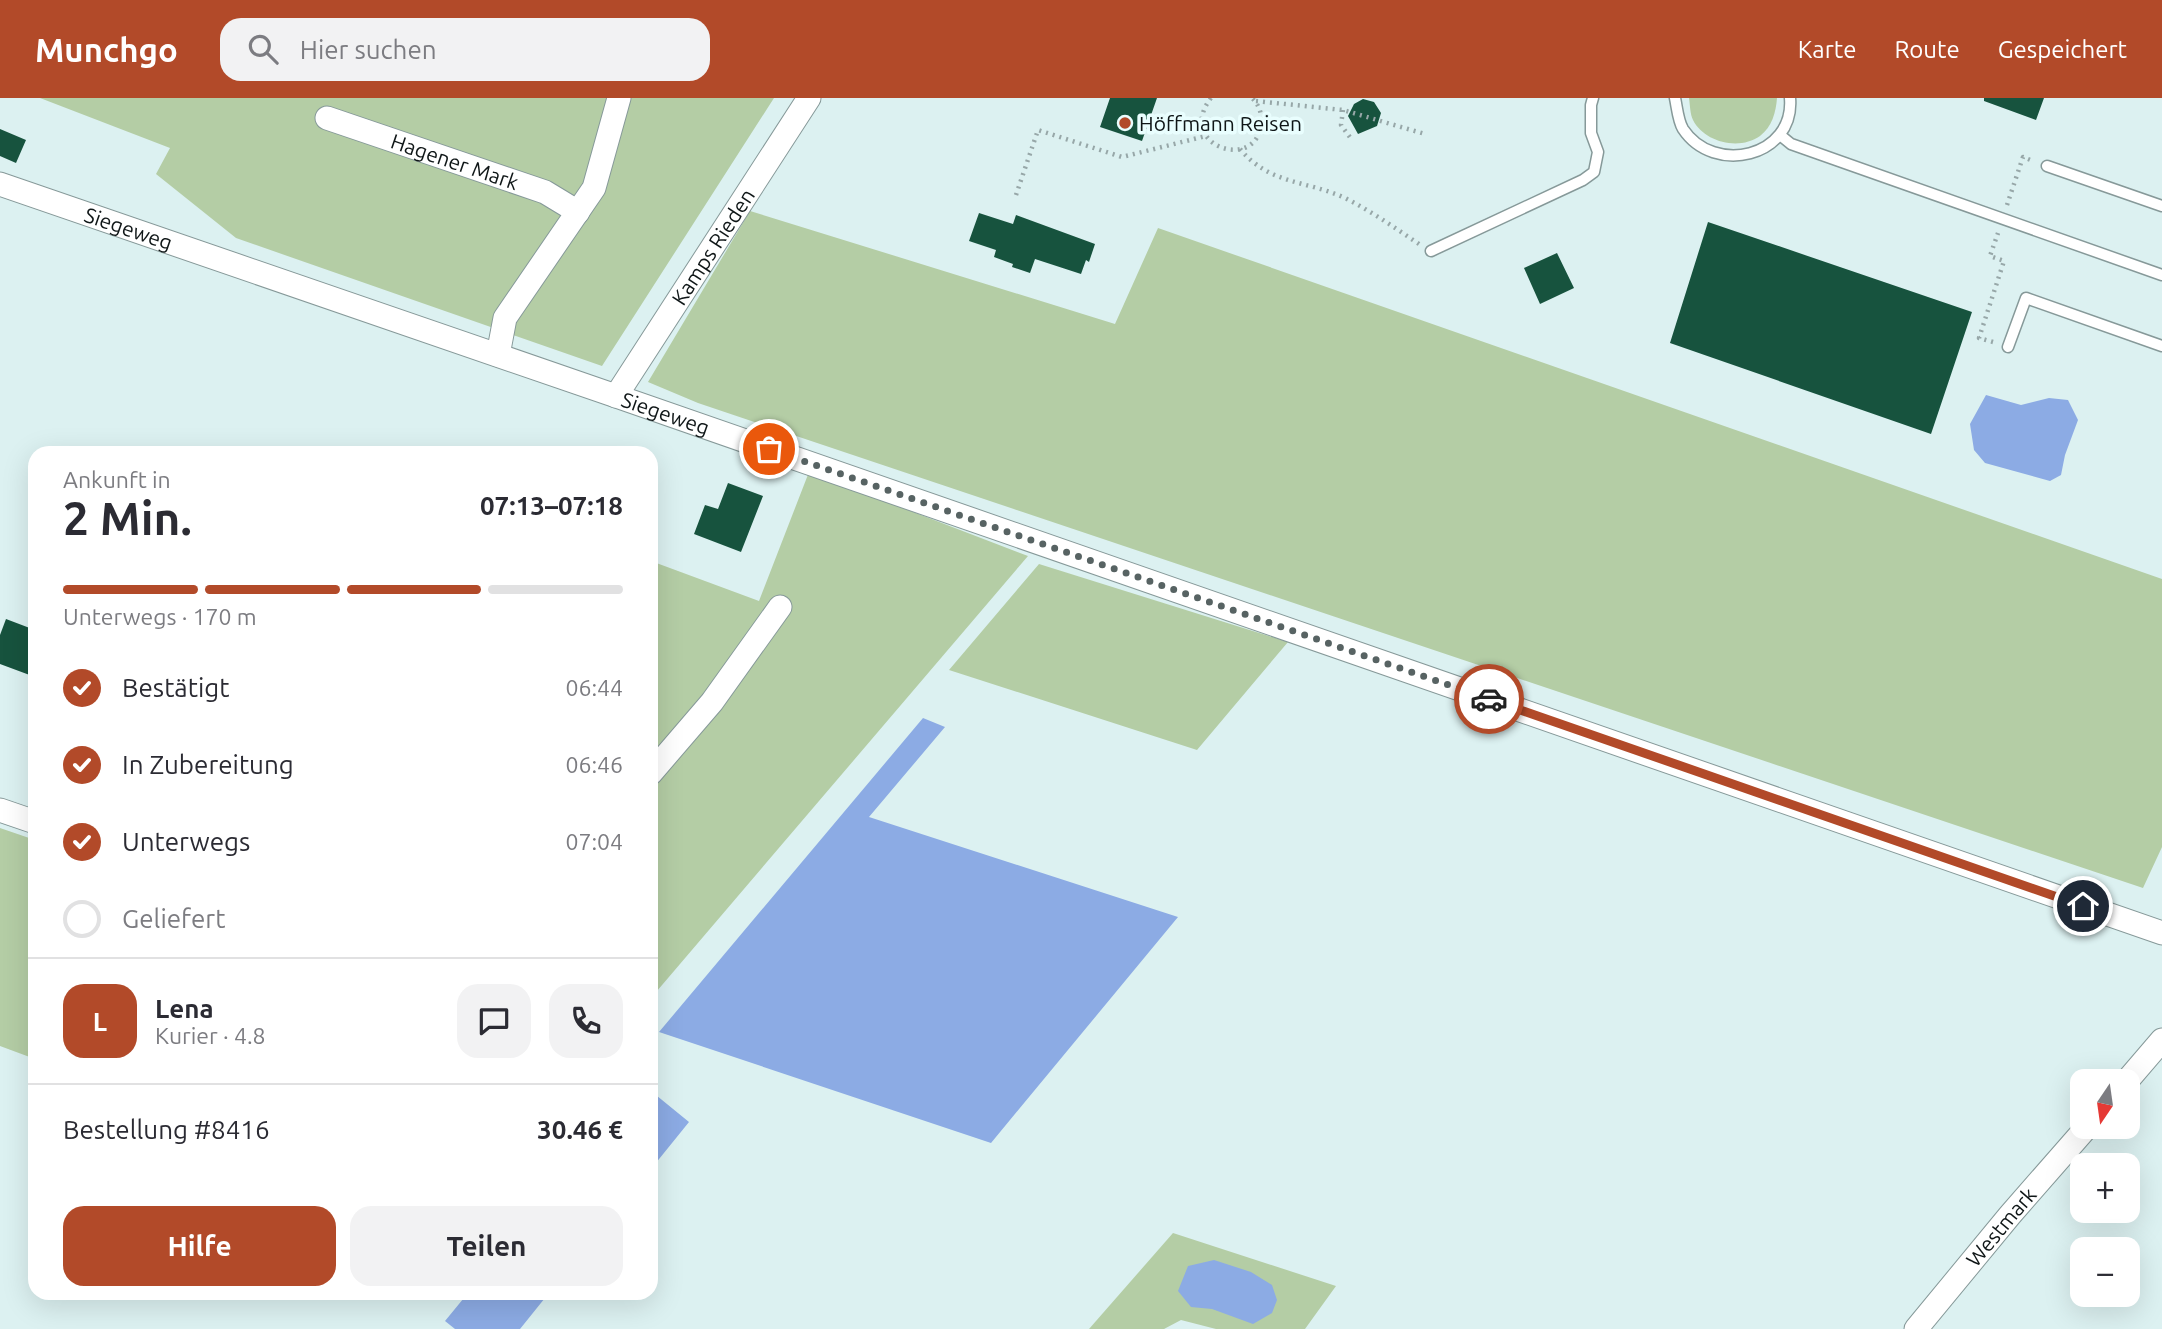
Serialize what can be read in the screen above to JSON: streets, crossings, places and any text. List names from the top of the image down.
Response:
{
  "streets": {
    "street": [
      "Hagener Mark",
      "Siegeweg",
      "Kamps Rieden",
      "Westmark"
    ]
  },
  "crossings": [
    ["Siegeweg", "Kamps Rieden"]
  ],
  "places": ["Höffmann Reisen"],
  "north": "bottom",
  "page": {
    "header": "Munchgo",
    "search": "Hier suchen",
    "nav": ["Karte", "Route", "Gespeichert"],
    "heading": ["2 Min.", "Ankunft in", "07:13–07:18"],
    "panel": [
      "Lena",
      "Kurier · 4.8",
      "Bestellung #8416",
      "30.46 €"
    ],
    "bar": "Unterwegs · 170 m",
    "list": [
      ["Bestätigt", "06:44"],
      ["In Zubereitung", "06:46"],
      ["Unterwegs", "07:04"],
      "Geliefert"
    ],
    "round": "L",
    "map_buttons": ["+", "−"],
    "buttons": ["Hilfe", "Teilen"]
  }
}
